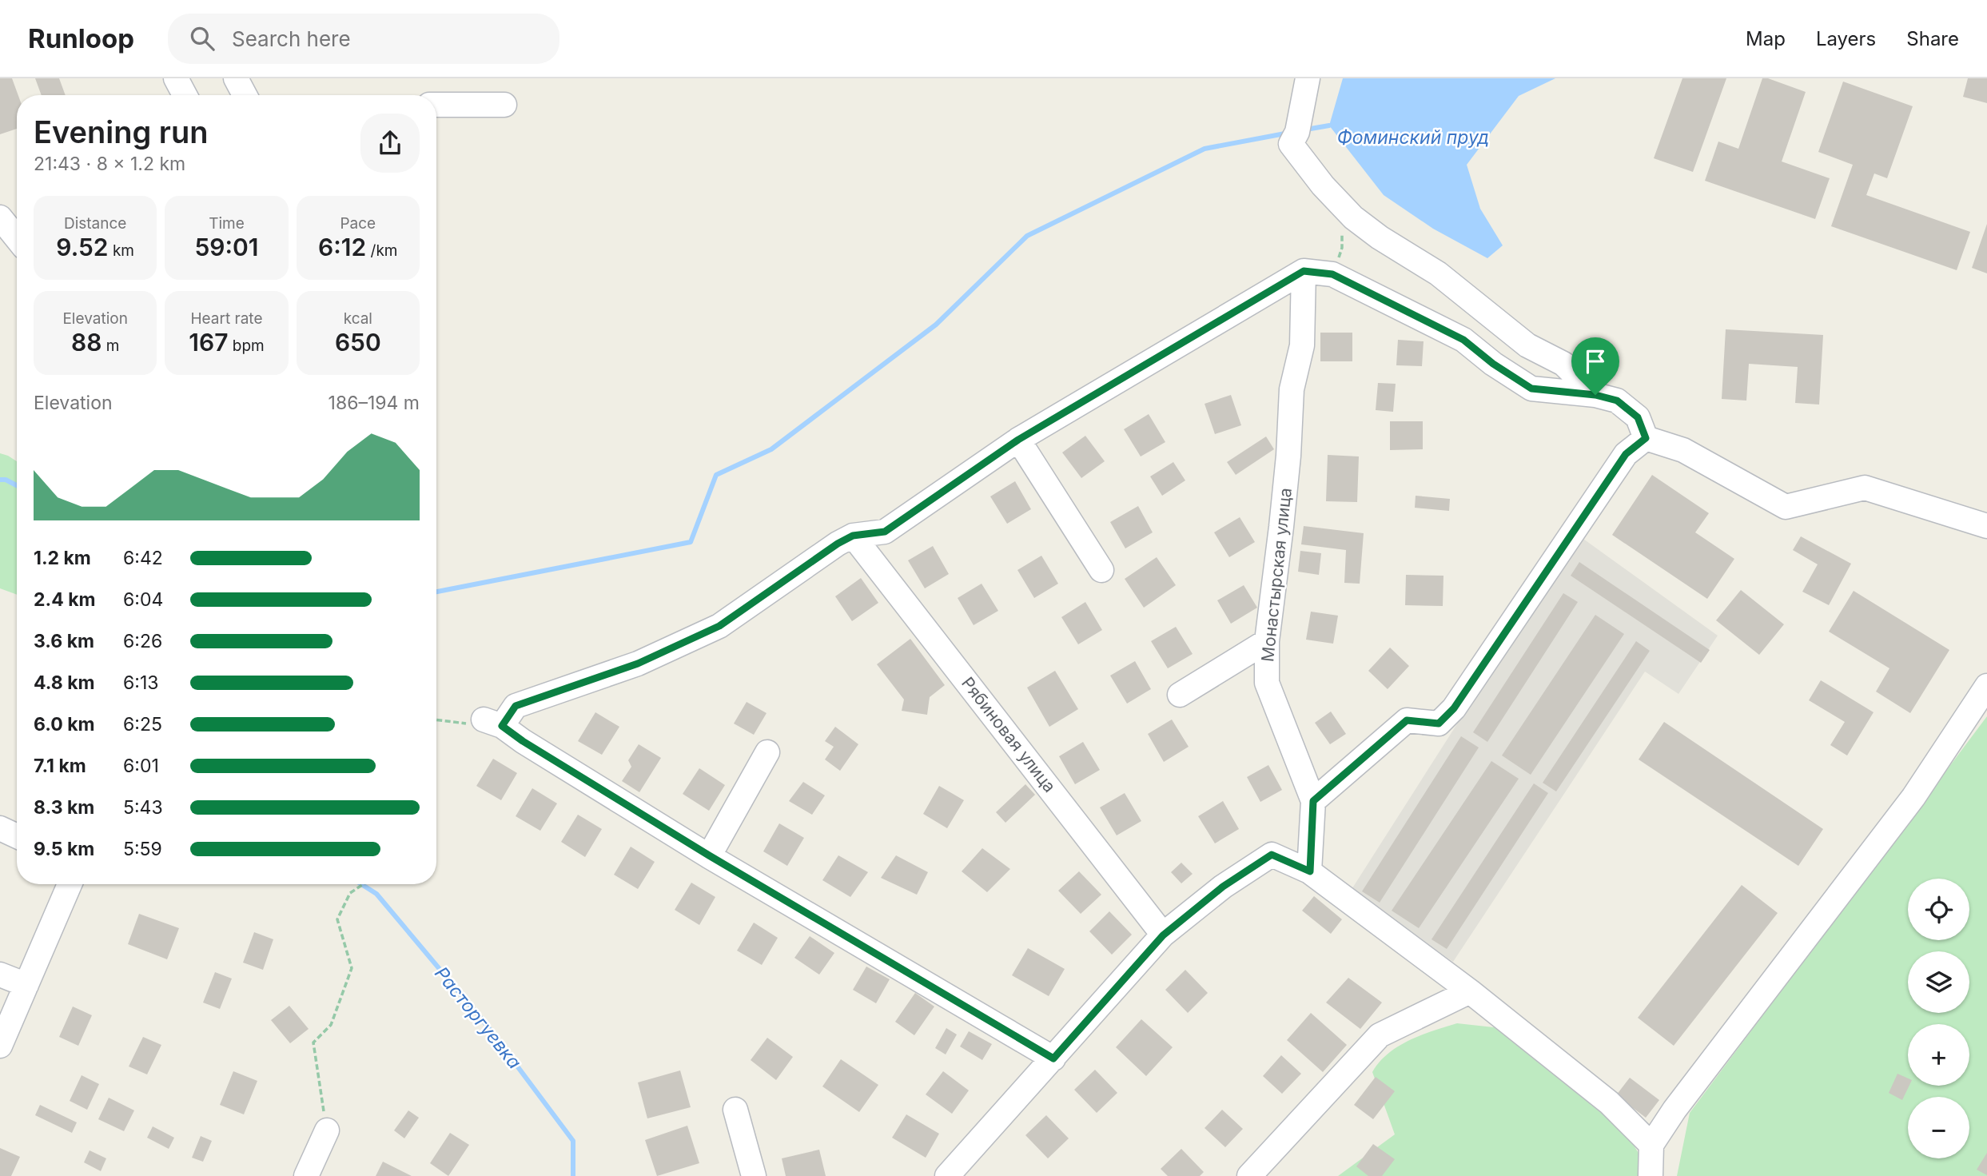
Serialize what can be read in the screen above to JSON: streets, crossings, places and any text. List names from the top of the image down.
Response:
{
  "streets": {
    "street": ["Монастырская улица", "Рябиновая улица"]
  },
  "water": ["Фоминский пруд", "Расторгуевка"],
  "page": {
    "header": "Runloop",
    "search": "Search here",
    "nav": ["Map", "Layers", "Share"],
    "heading": ["Evening run", "21:43 · 8 × 1.2 km"],
    "stats": [
      ["Distance", "9.52 km"],
      ["Time", "59:01"],
      ["Pace", "6:12 /km"],
      ["Elevation", "88 m"],
      ["Heart rate", "167 bpm"],
      ["kcal", "650"]
    ],
    "chart": ["Elevation", "186–194 m"],
    "list": [
      {
        "name": "1.2 km",
        "note": "6:42"
      },
      {
        "name": "2.4 km",
        "note": "6:04"
      },
      {
        "name": "3.6 km",
        "note": "6:26"
      },
      {
        "name": "4.8 km",
        "note": "6:13"
      },
      {
        "name": "6.0 km",
        "note": "6:25"
      },
      {
        "name": "7.1 km",
        "note": "6:01"
      },
      {
        "name": "8.3 km",
        "note": "5:43"
      },
      {
        "name": "9.5 km",
        "note": "5:59"
      }
    ],
    "map_buttons": ["+", "−"]
  }
}
